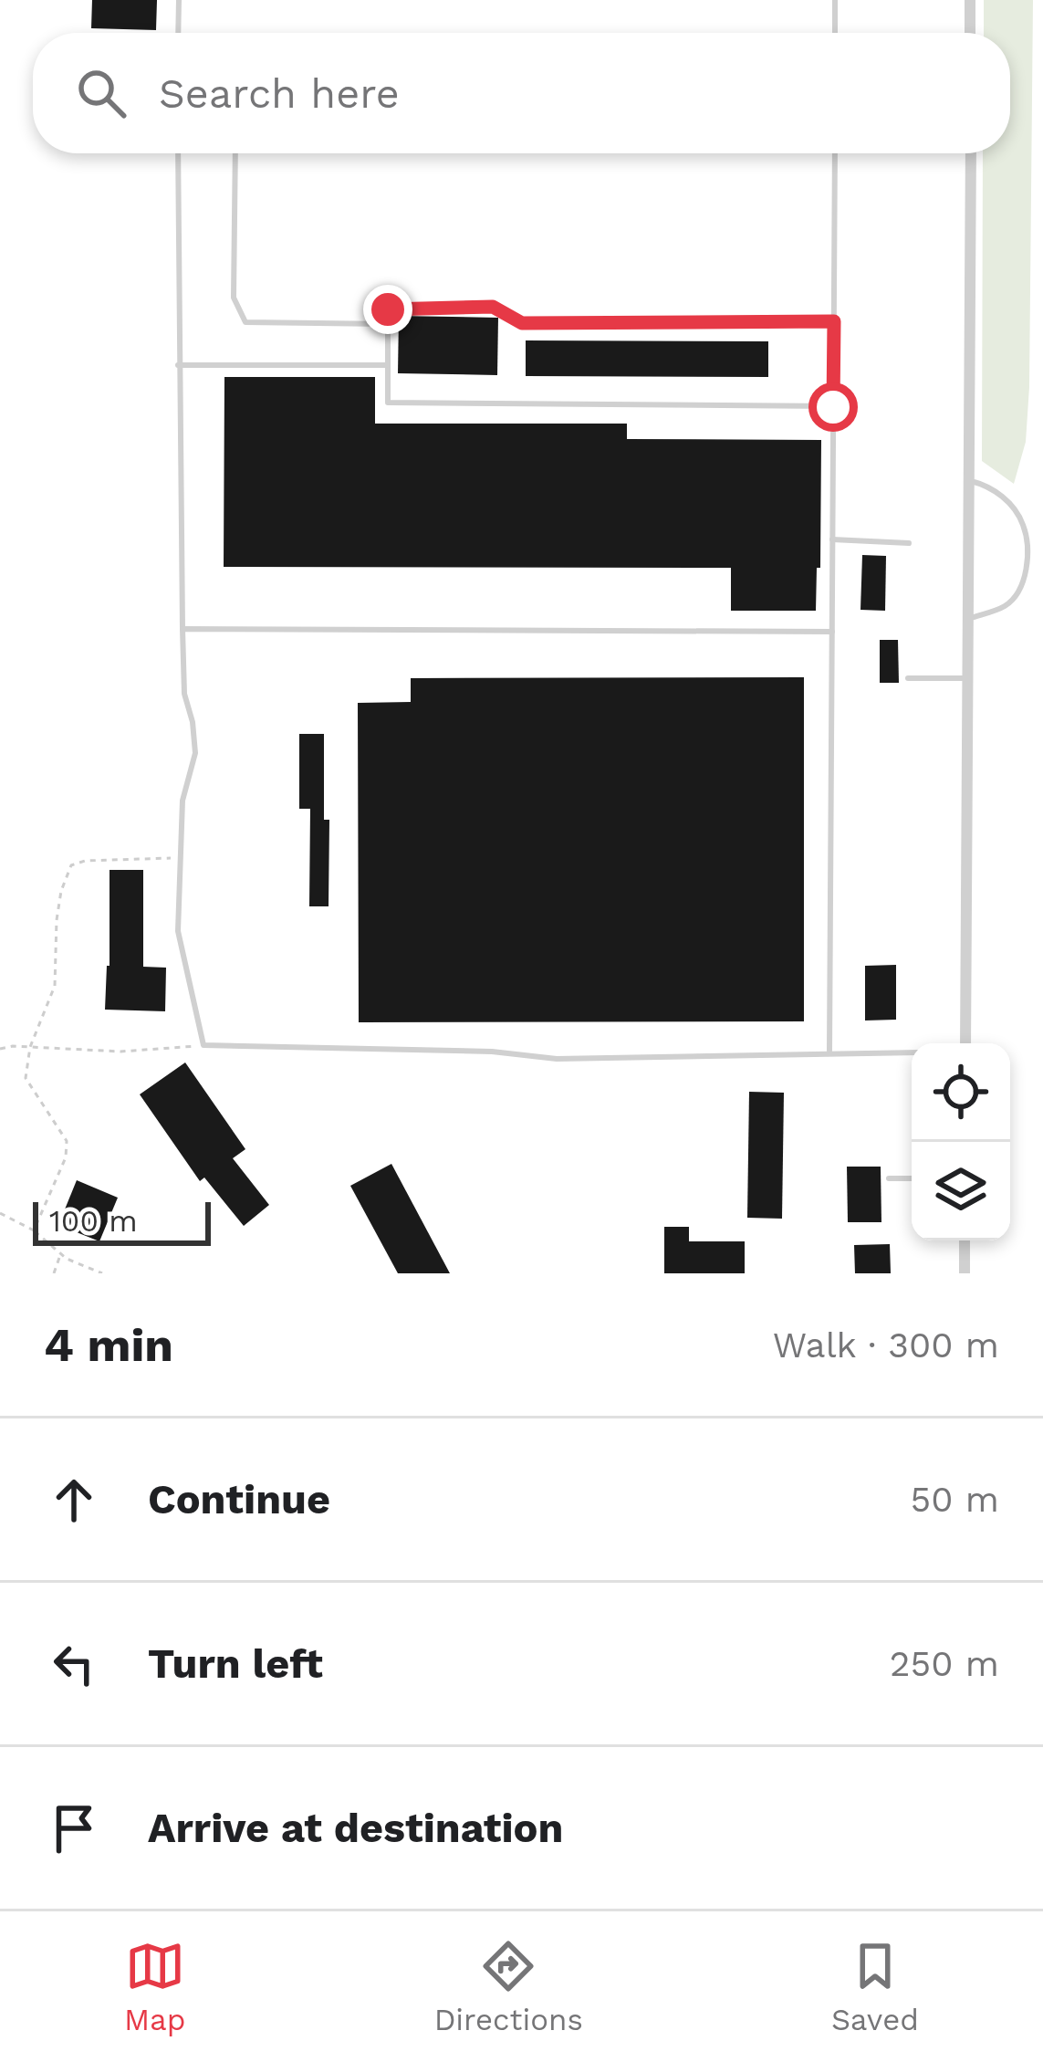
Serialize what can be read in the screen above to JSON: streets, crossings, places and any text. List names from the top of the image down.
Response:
{
  "scale_bar": "100 m",
  "page": {
    "search": "Search here",
    "scale": "100 m",
    "heading": ["4 min", "Walk · 300 m"],
    "list": [
      ["Continue", "50 m"],
      ["Turn left", "250 m"],
      "Arrive at destination"
    ],
    "nav": ["Map", "Directions", "Saved"]
  }
}
